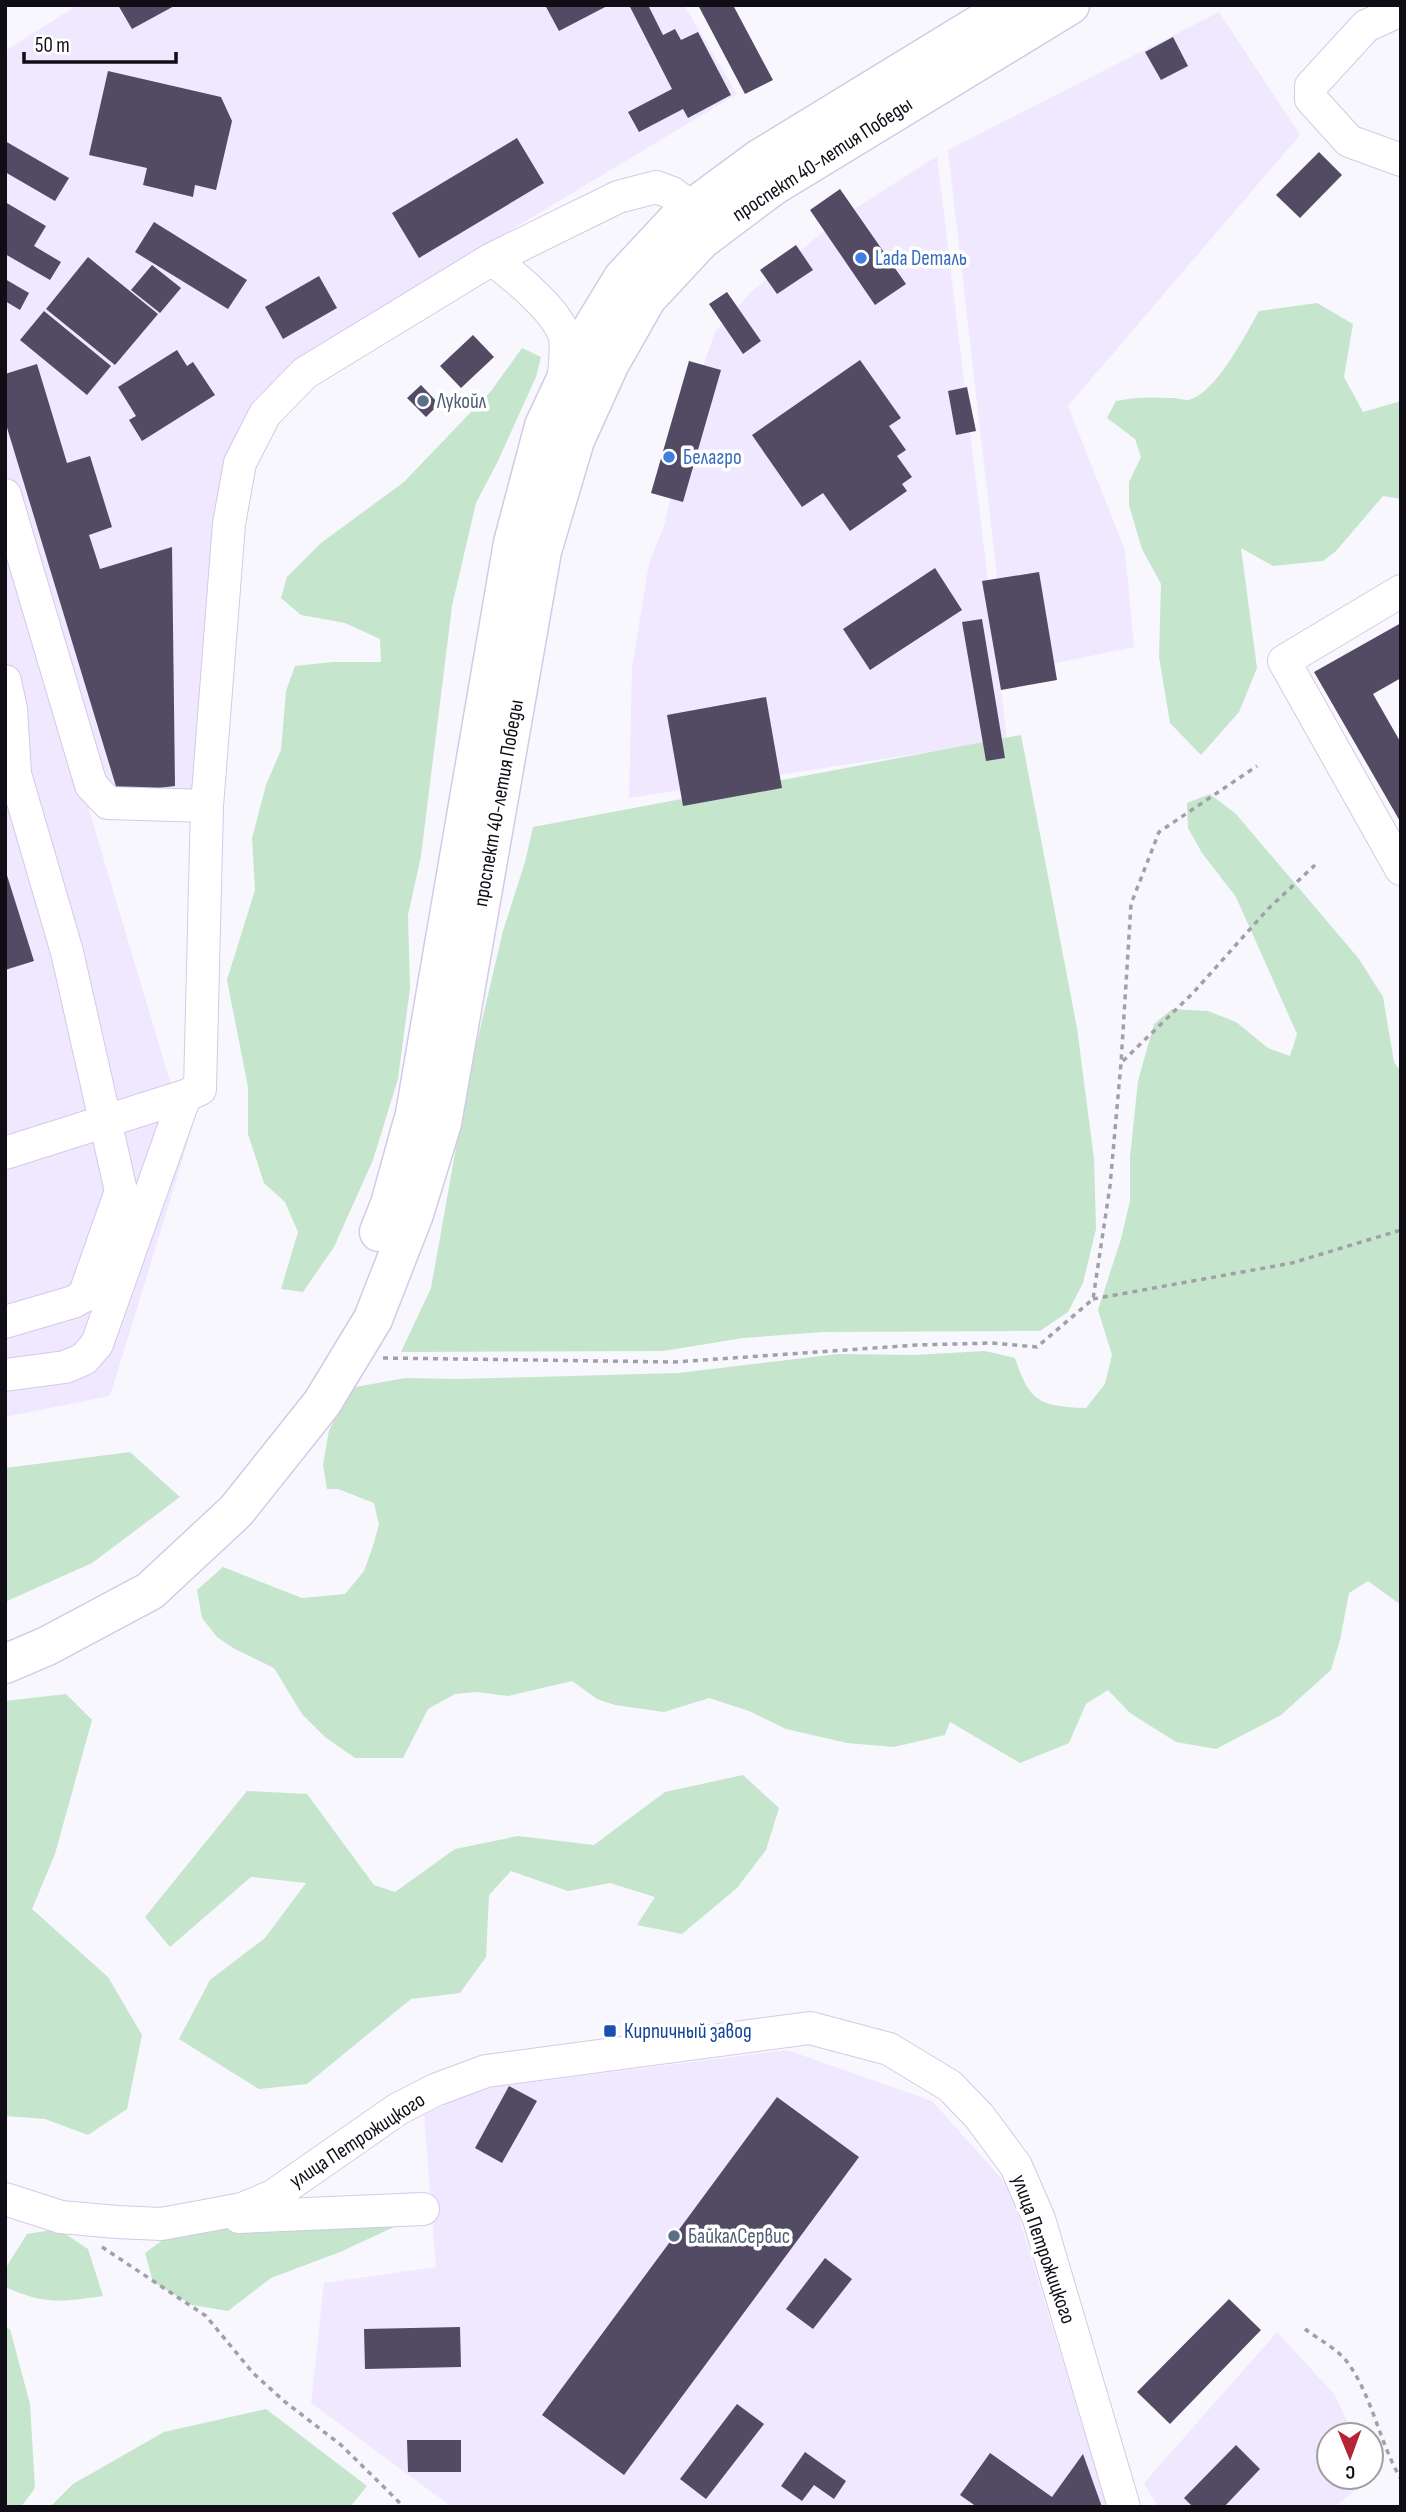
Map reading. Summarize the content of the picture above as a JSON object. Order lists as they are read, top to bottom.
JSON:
{
  "streets": {
    "main road": ["проспект 40-летия Победы"],
    "street": ["улица Петрожицкого"]
  },
  "places": {
    "other": [
      "Lada Dеталь",
      "Лукойл",
      "Белагро",
      "БайкалСервис"
    ],
    "transit": ["Кирпичный завод"]
  },
  "scale_bar": "50 m",
  "north": "bottom"
}
